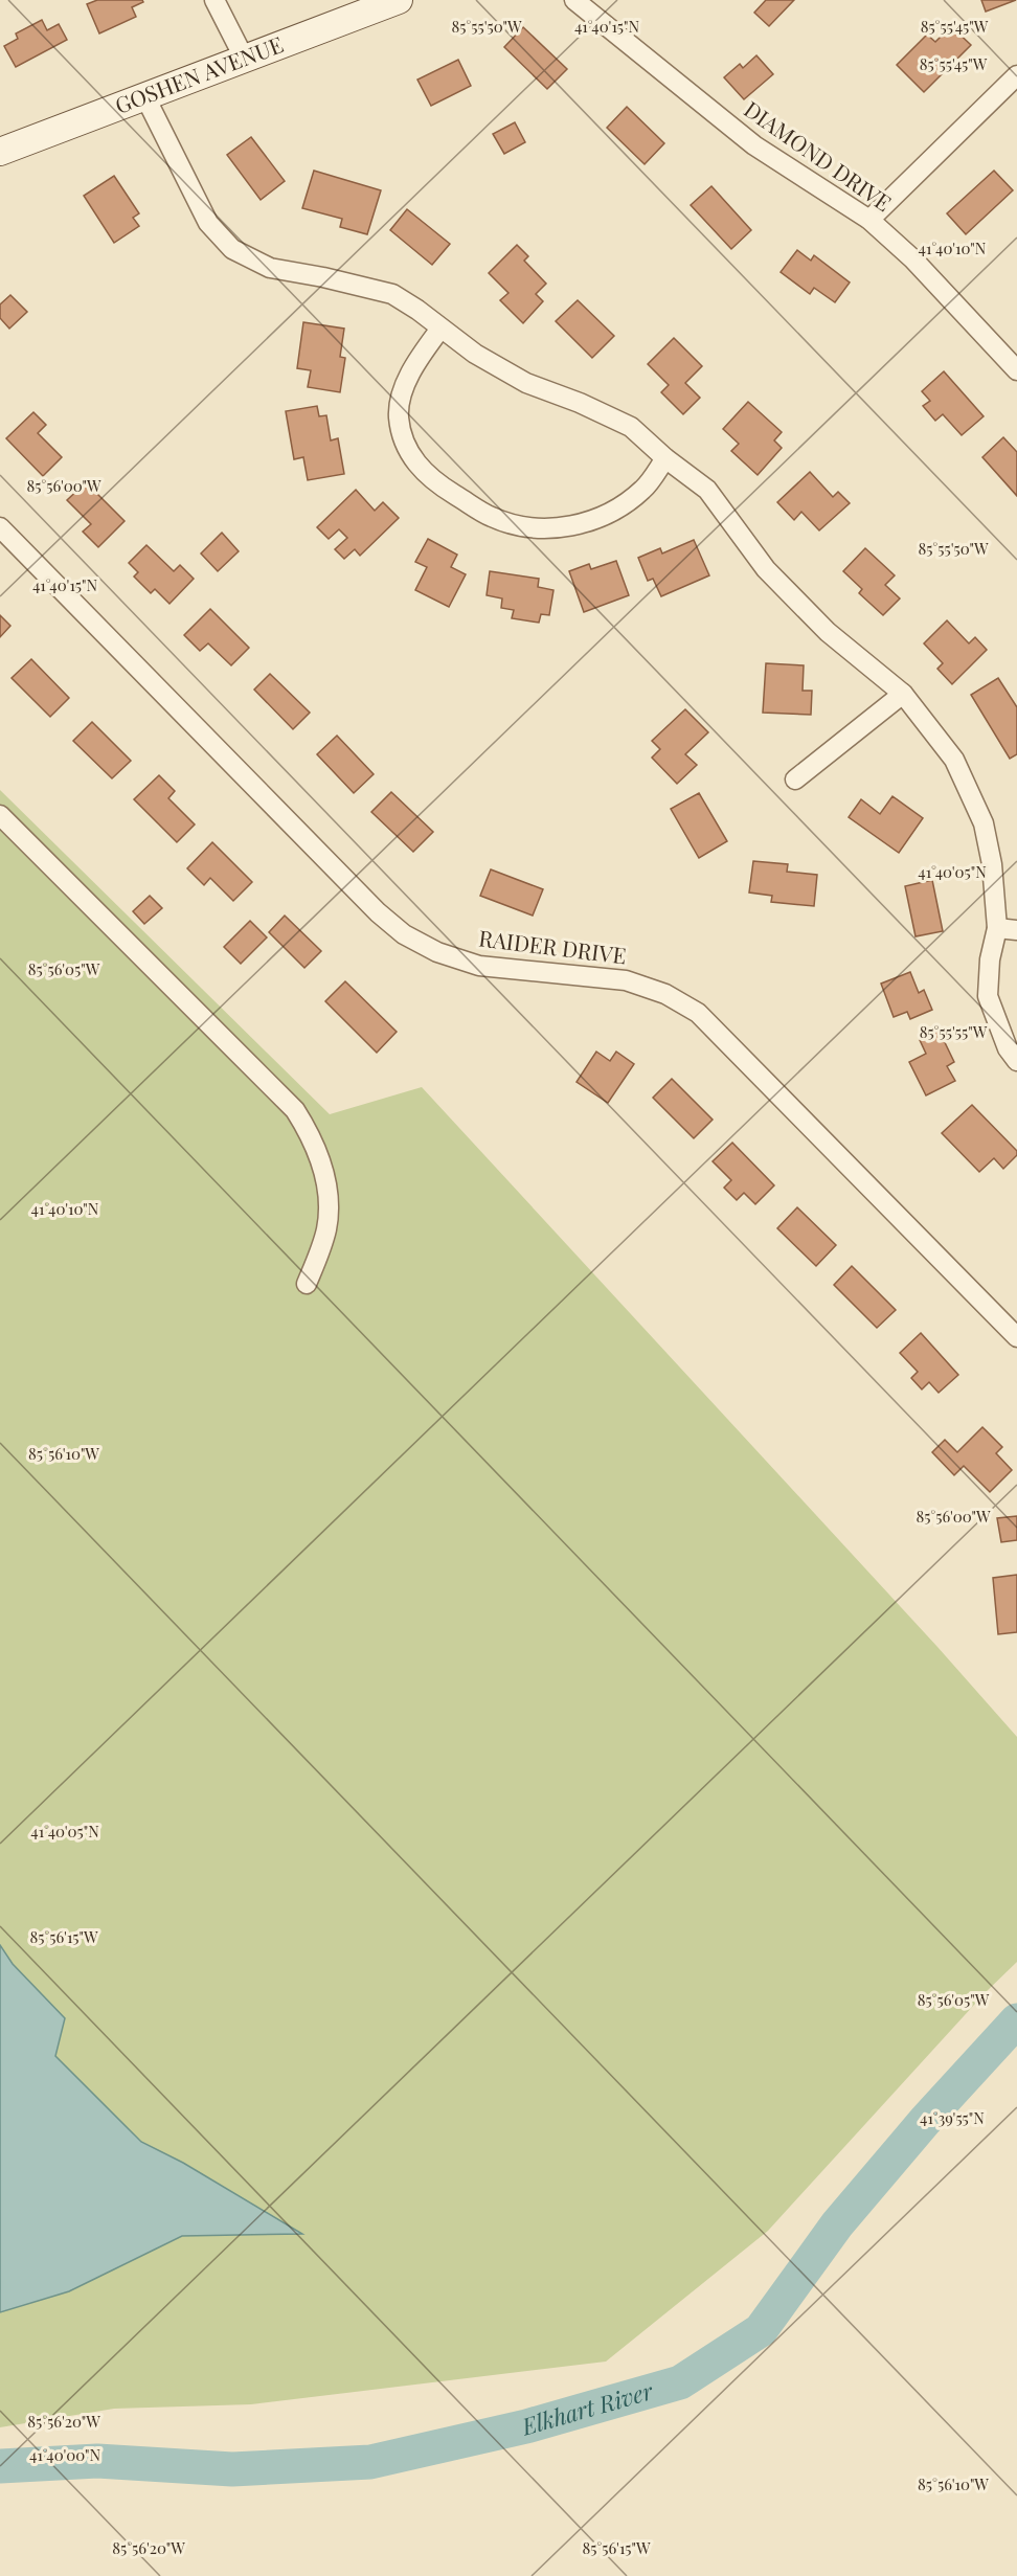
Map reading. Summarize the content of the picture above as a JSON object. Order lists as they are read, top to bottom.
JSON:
{
  "streets": {
    "street": ["GOSHEN AVENUE", "DIAMOND DRIVE", "RAIDER DRIVE"]
  },
  "water": ["Elkhart River"],
  "coordinates": [
    "41°40'15\"N",
    "85°55'45\"W",
    "85°55'50\"W",
    "41°40'10\"N",
    "85°56'00\"W",
    "41°40'05\"N",
    "85°56'05\"W",
    "85°55'55\"W",
    "85°56'10\"W",
    "85°56'15\"W",
    "41°39'55\"N",
    "85°56'20\"W",
    "41°40'00\"N"
  ]
}
